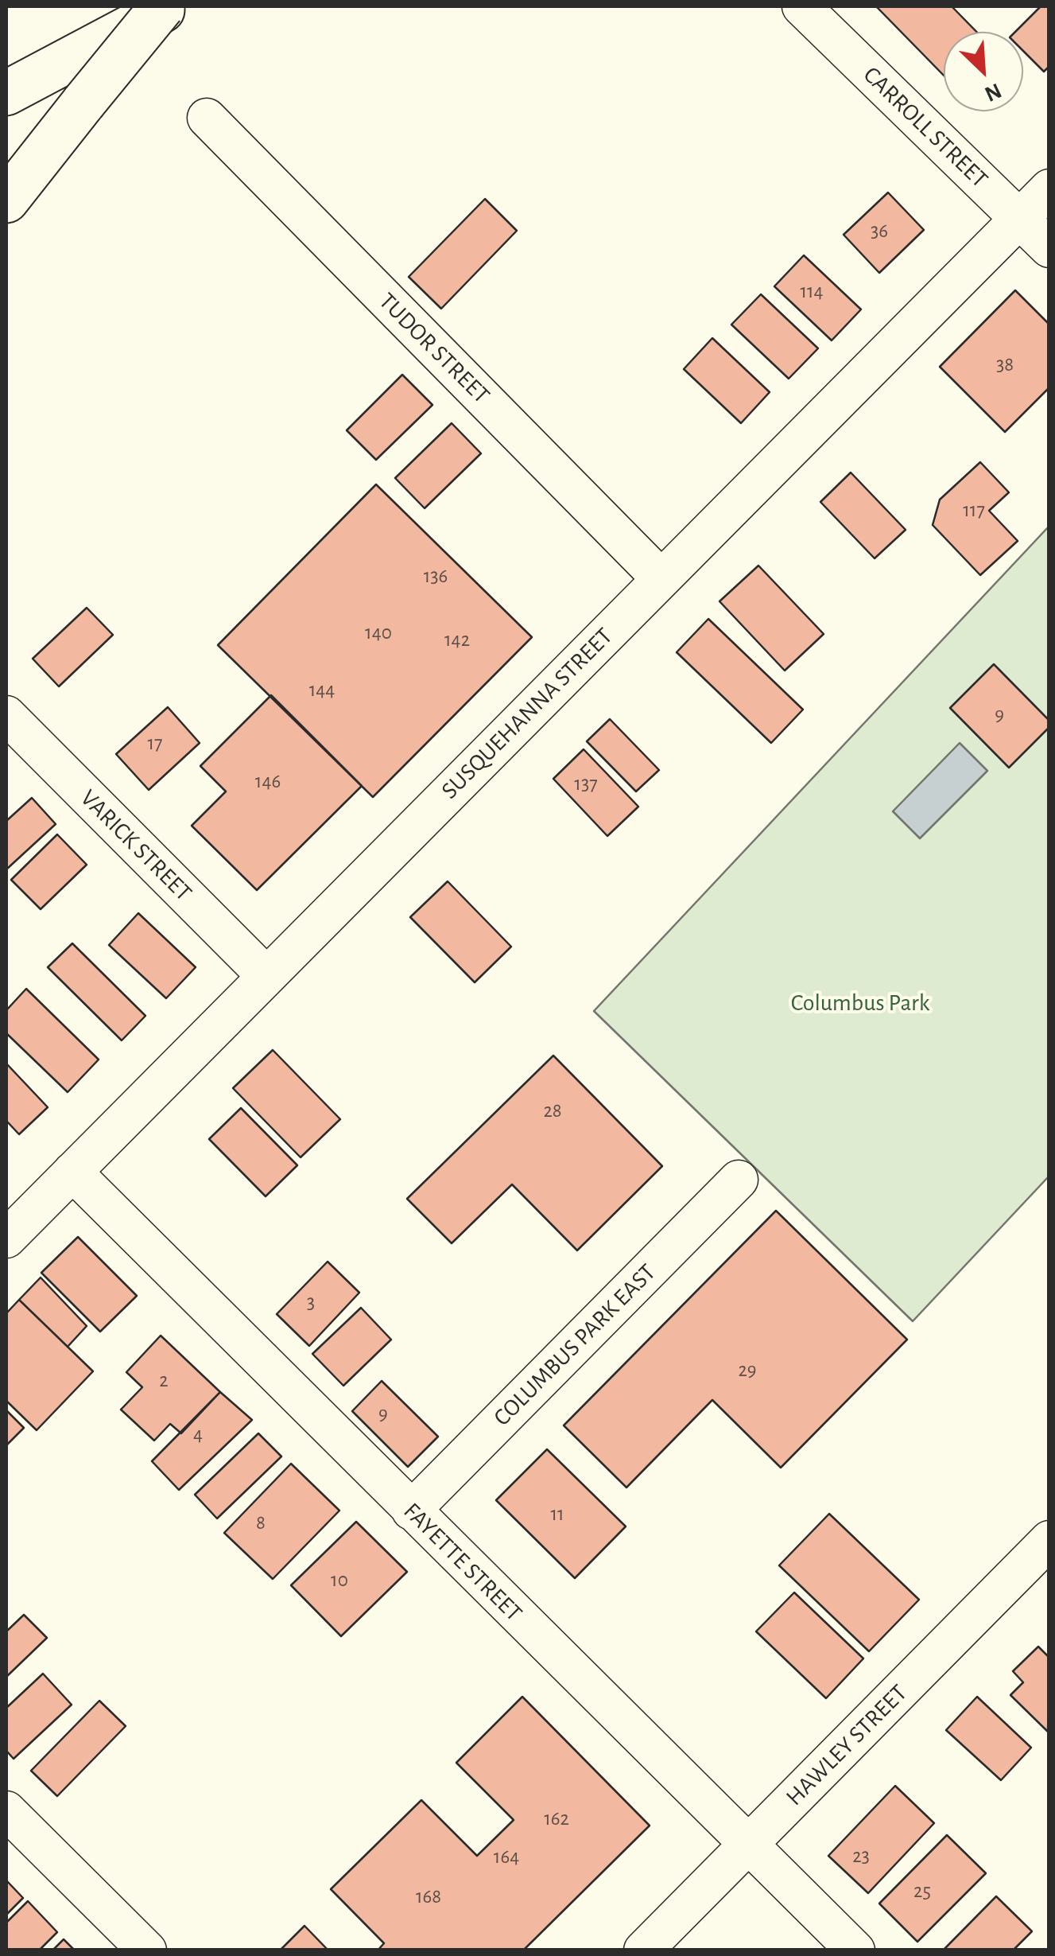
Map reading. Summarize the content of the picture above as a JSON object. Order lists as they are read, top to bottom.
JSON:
{
  "streets": {
    "street": [
      "CARROLL STREET",
      "TUDOR STREET",
      "SUSQUEHANNA STREET",
      "VARICK STREET",
      "COLUMBUS PARK EAST",
      "FAYETTE STREET",
      "HAWLEY STREET"
    ]
  },
  "crossings": [
    ["CARROLL STREET", "SUSQUEHANNA STREET"],
    ["TUDOR STREET", "SUSQUEHANNA STREET"],
    ["SUSQUEHANNA STREET", "VARICK STREET"],
    ["SUSQUEHANNA STREET", "FAYETTE STREET"],
    ["COLUMBUS PARK EAST", "FAYETTE STREET"],
    ["FAYETTE STREET", "HAWLEY STREET"]
  ],
  "parks": ["Columbus Park"],
  "house_numbers": [
    "36",
    "114",
    "38",
    "117",
    "136",
    "140",
    "142",
    "144",
    "9",
    "17",
    "146",
    "137",
    "28",
    "3",
    "29",
    "2",
    "9",
    "4",
    "11",
    "8",
    "10",
    "162",
    "23",
    "164",
    "25",
    "168"
  ],
  "north": "bottom right"
}
